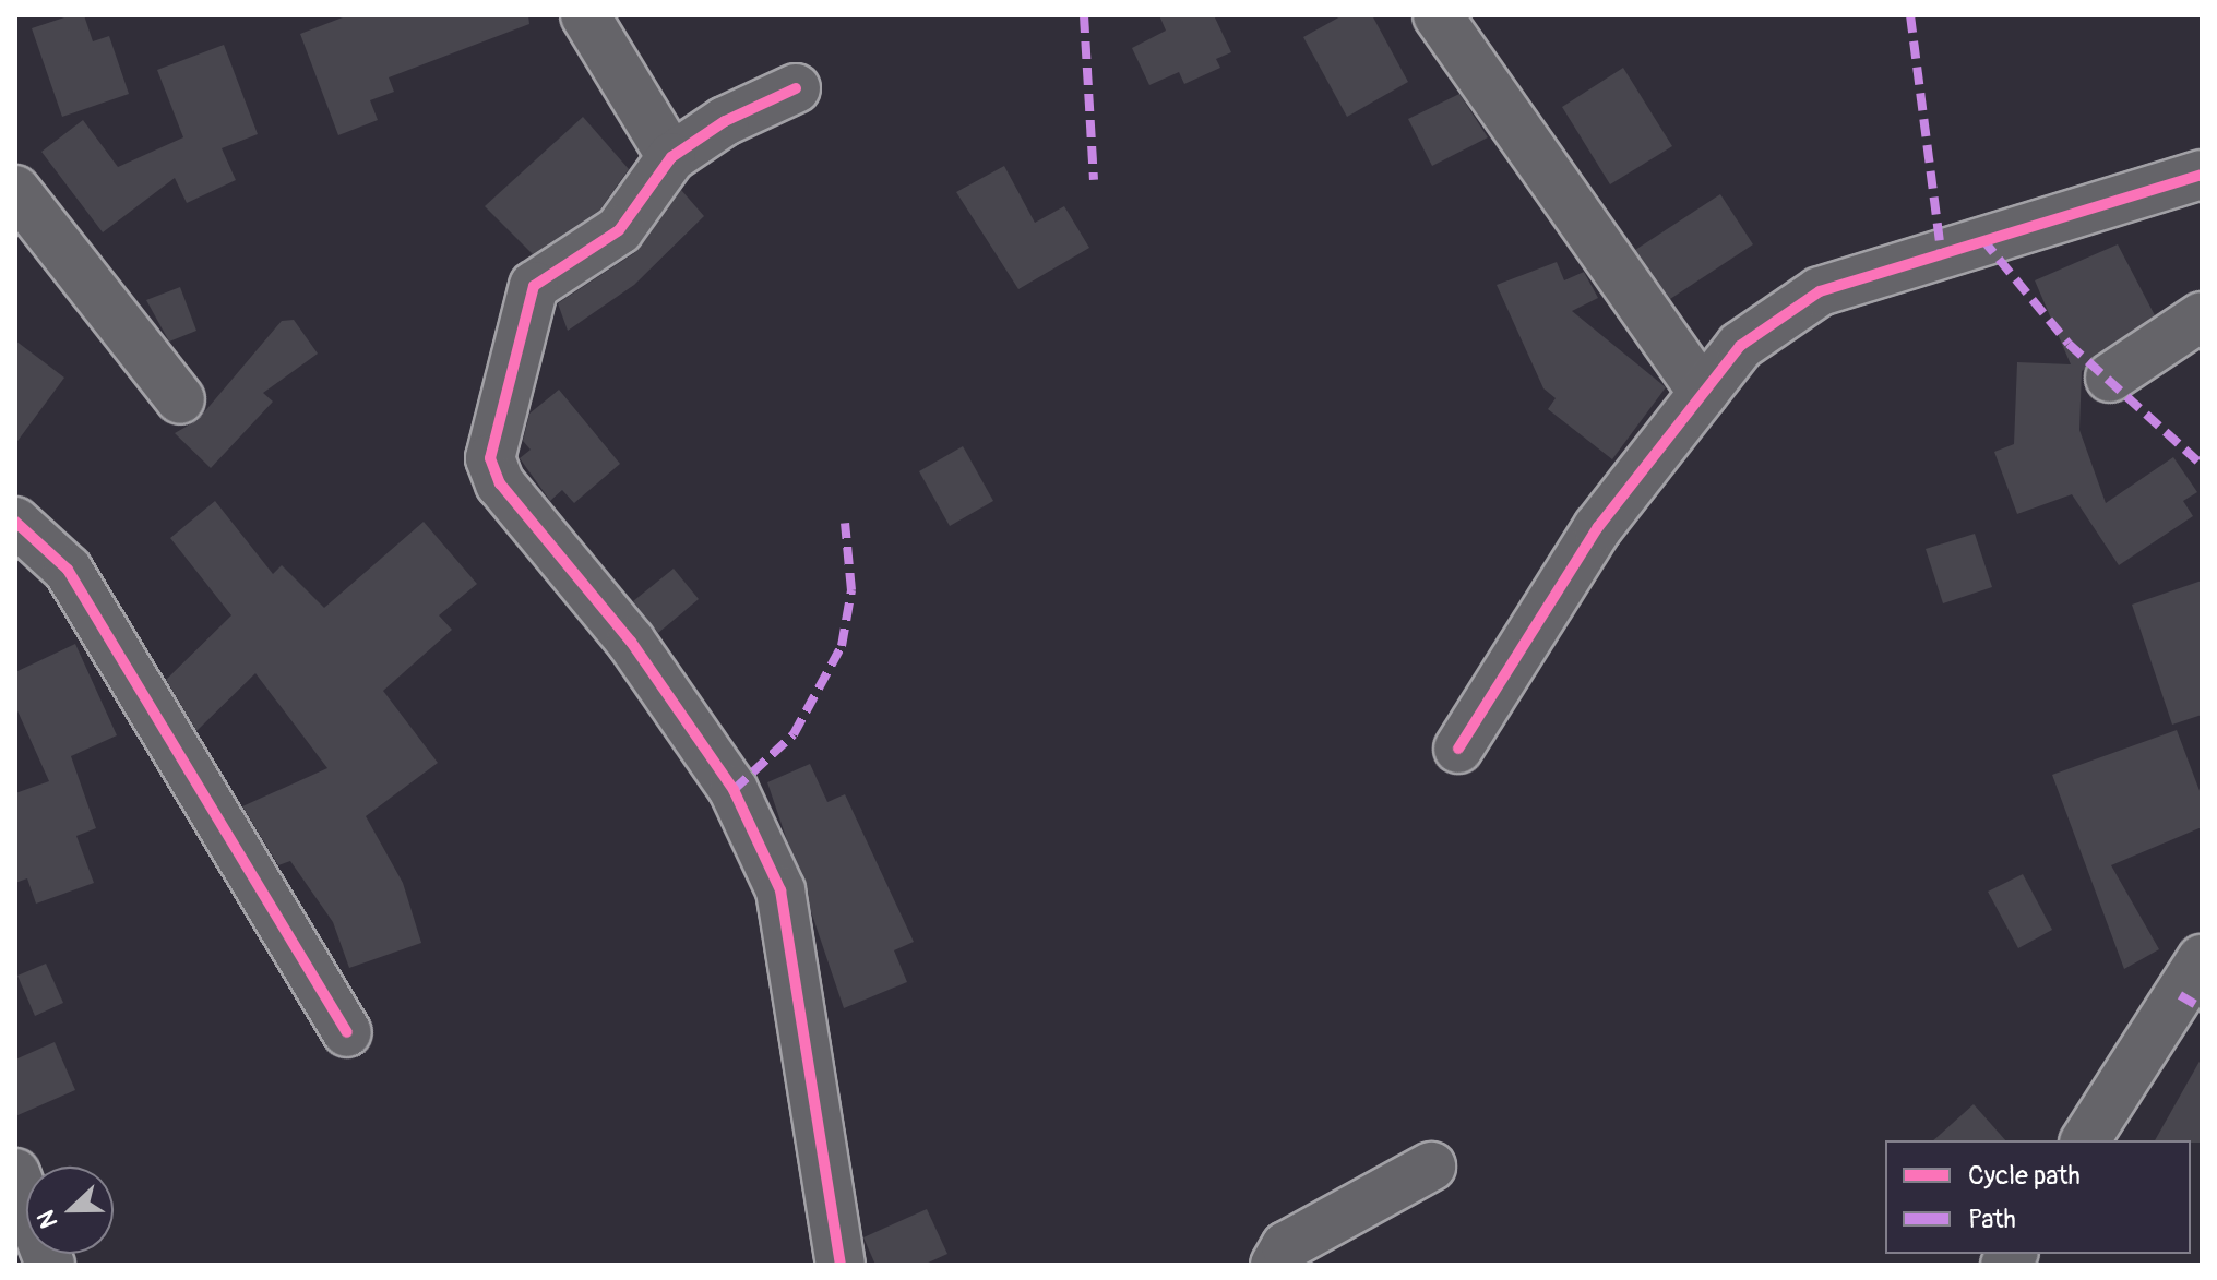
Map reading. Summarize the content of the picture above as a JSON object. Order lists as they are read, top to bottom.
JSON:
{
  "legend": ["Cycle path", "Path"],
  "north": "left"
}
